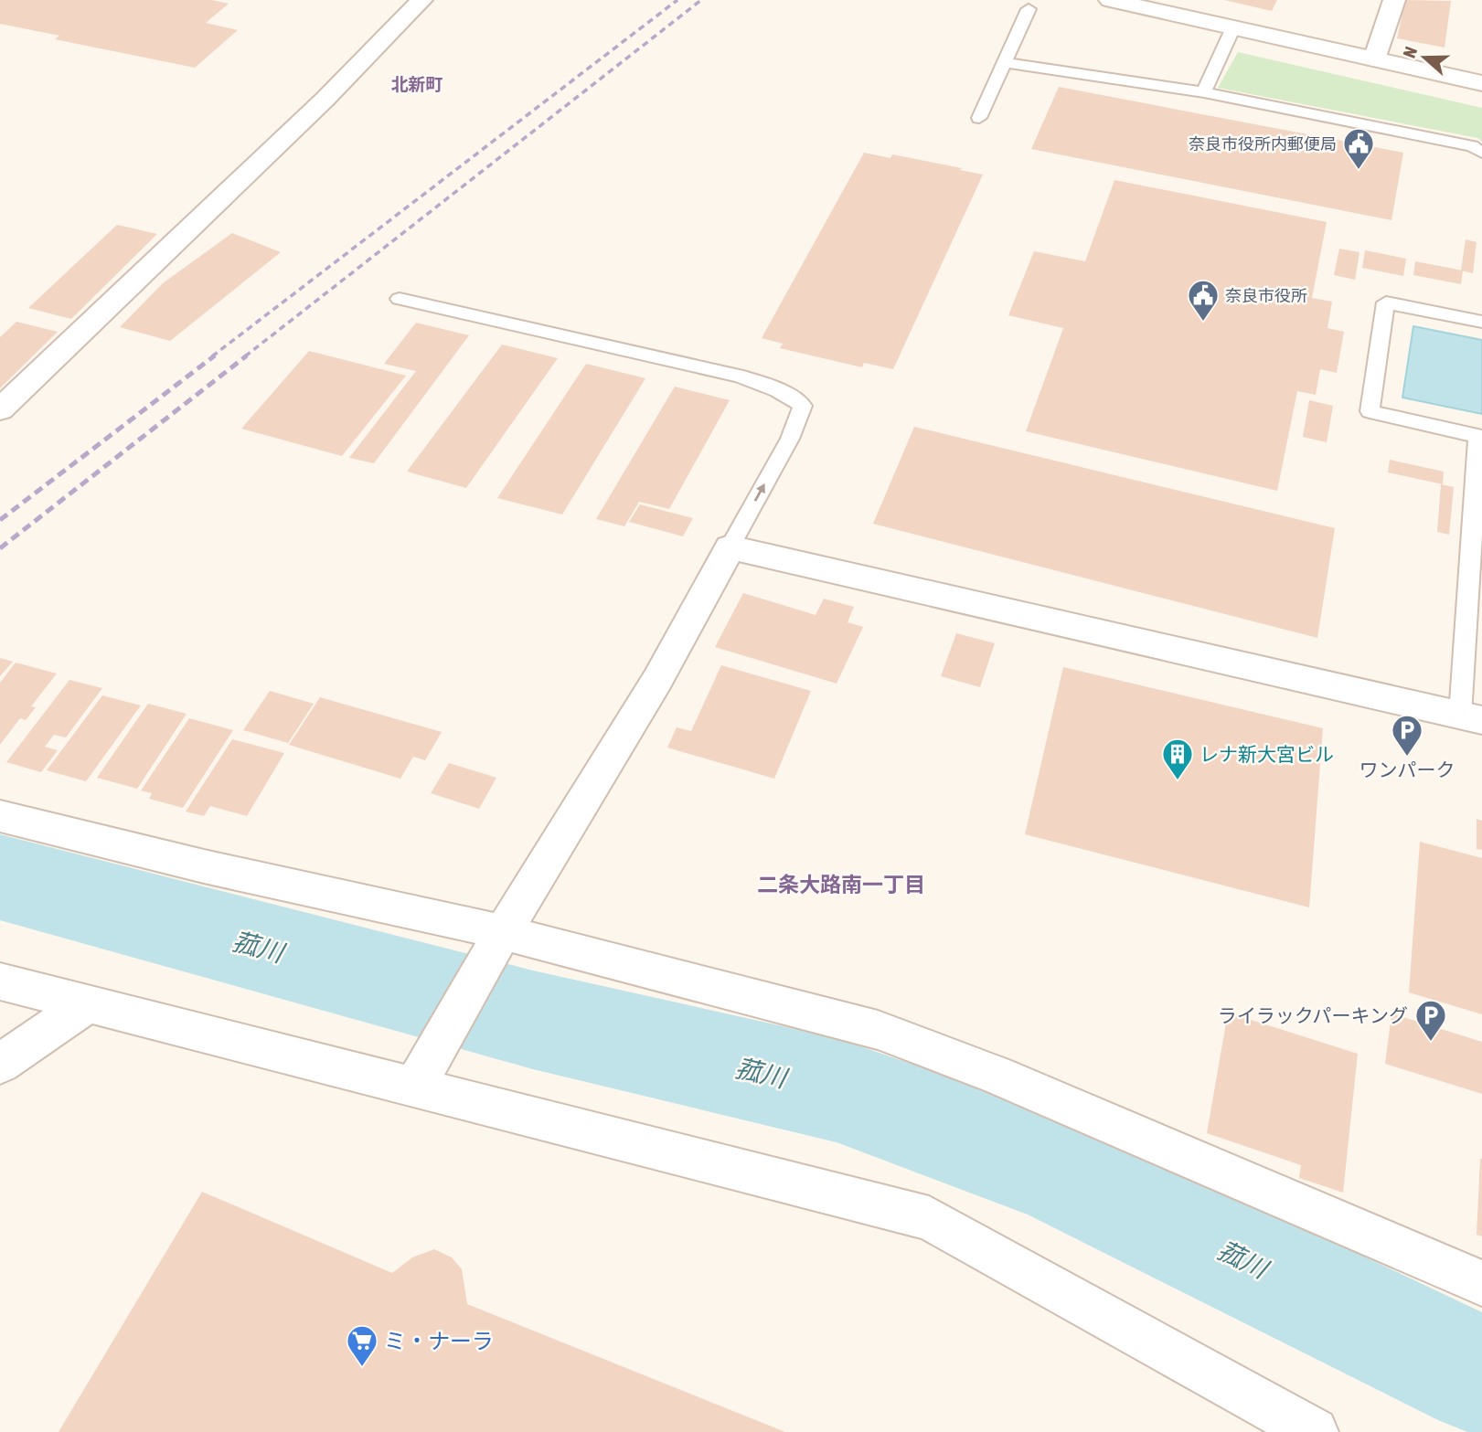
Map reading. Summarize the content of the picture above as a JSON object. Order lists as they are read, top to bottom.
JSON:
{
  "districts": ["北新町", "二条大路南一丁目"],
  "water": ["菰川"],
  "places": {
    "public building": ["奈良市役所内郵便局", "奈良市役所"],
    "parking": ["ワンパーク", "ライラックパーキング"],
    "building": ["レナ新大宮ビル"],
    "supermarket": ["ミ・ナーラ"]
  },
  "north": "left"
}
